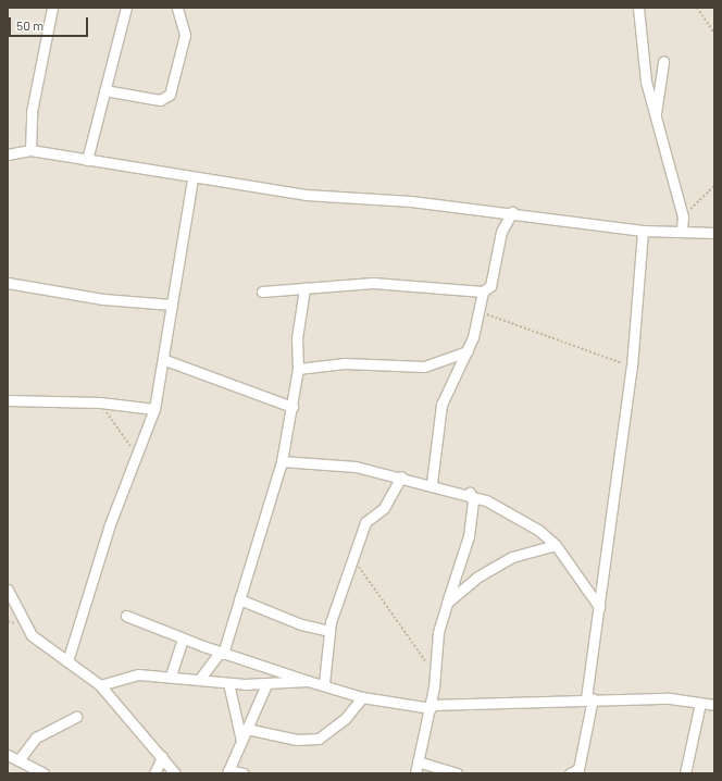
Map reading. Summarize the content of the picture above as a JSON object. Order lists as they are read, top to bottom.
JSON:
{
  "scale_bar": "50 m"
}
